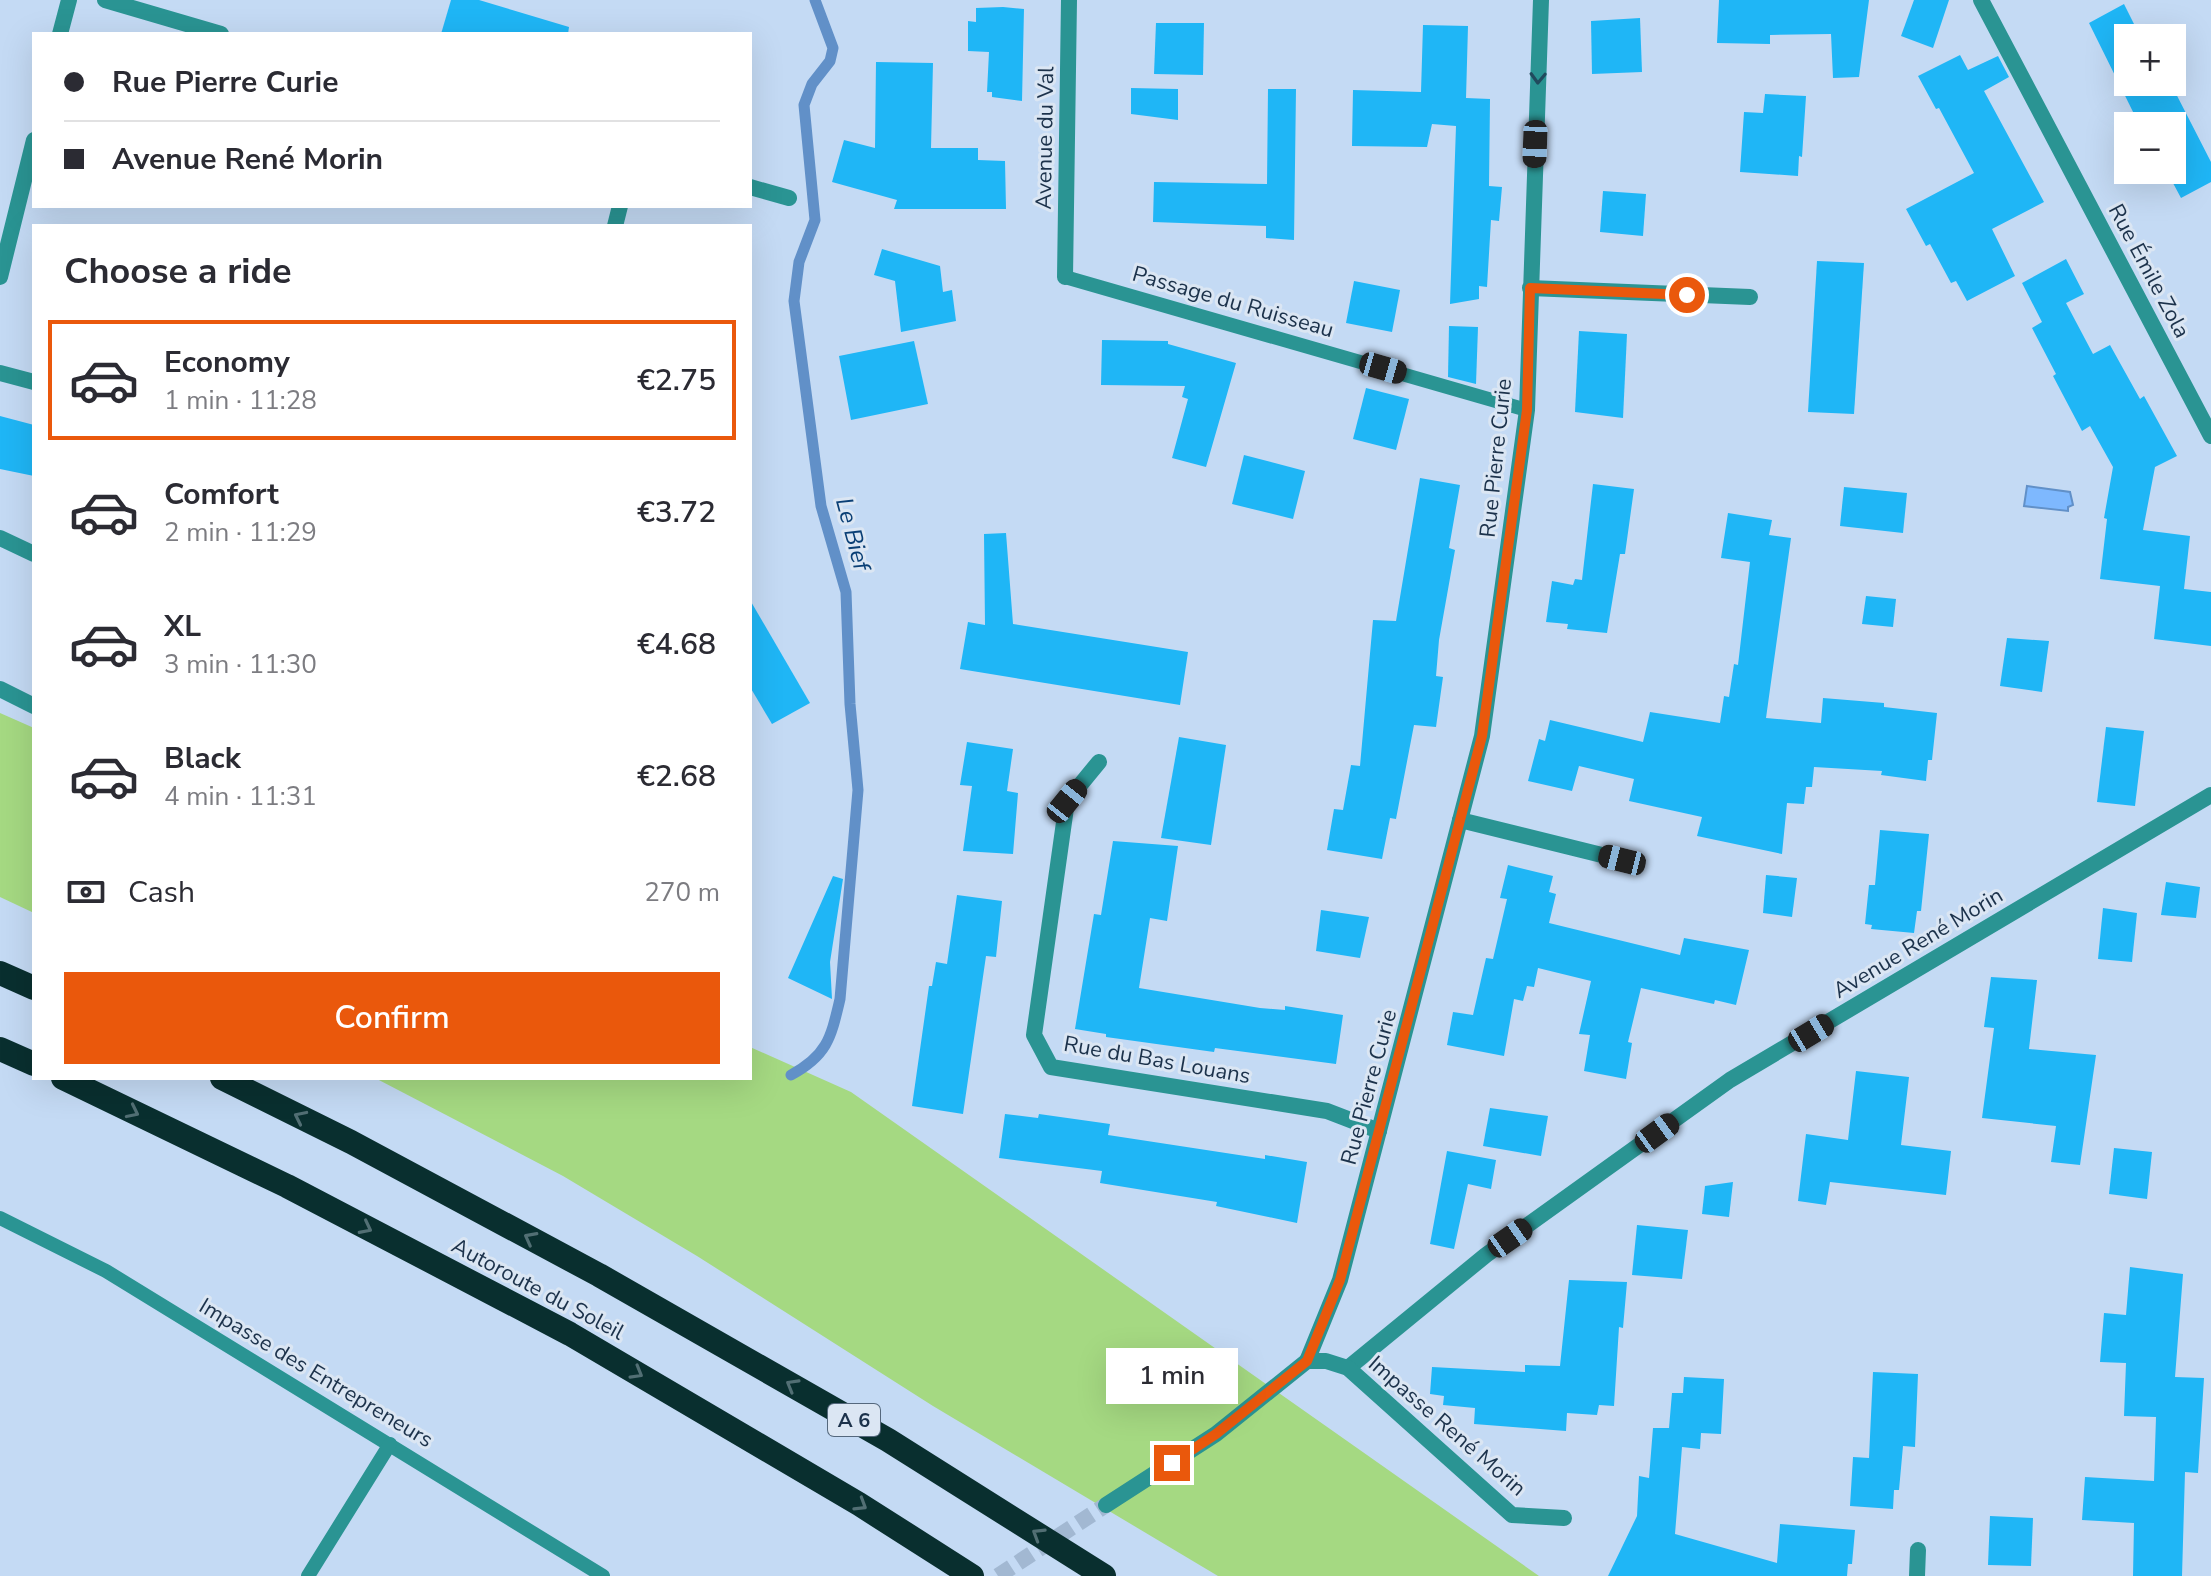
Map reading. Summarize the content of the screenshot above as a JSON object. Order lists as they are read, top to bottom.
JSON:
{
  "streets": {
    "highway": ["Autoroute du Soleil", "A 6"],
    "street": [
      "Avenue du Val",
      "Rue Émile Zola",
      "Rue Pierre Curie",
      "Avenue René Morin",
      "Rue du Bas Louans",
      "Impasse René Morin"
    ],
    "lane": ["Passage du Ruisseau", "Impasse des Entrepreneurs"]
  },
  "crossings": [
    ["Avenue du Val", "Passage du Ruisseau"],
    ["Passage du Ruisseau", "Rue Pierre Curie"],
    ["Rue Pierre Curie", "Rue du Bas Louans"],
    ["Avenue René Morin", "Impasse René Morin"]
  ],
  "water": ["Le Bief"],
  "page": {
    "map_buttons": ["+", "−"],
    "banner": ["Rue Pierre Curie", "Avenue René Morin"],
    "heading": "Choose a ride",
    "list": [
      {
        "name": "Economy",
        "note": "1 min · 11:28",
        "value": "€2.75"
      },
      {
        "name": "Comfort",
        "note": "2 min · 11:29",
        "value": "€3.72"
      },
      {
        "name": "XL",
        "note": "3 min · 11:30",
        "value": "€4.68"
      },
      {
        "name": "Black",
        "note": "4 min · 11:31",
        "value": "€2.68"
      }
    ],
    "pay": ["Cash", "270 m"],
    "buttons": "Confirm",
    "bubble": "1 min"
  }
}
